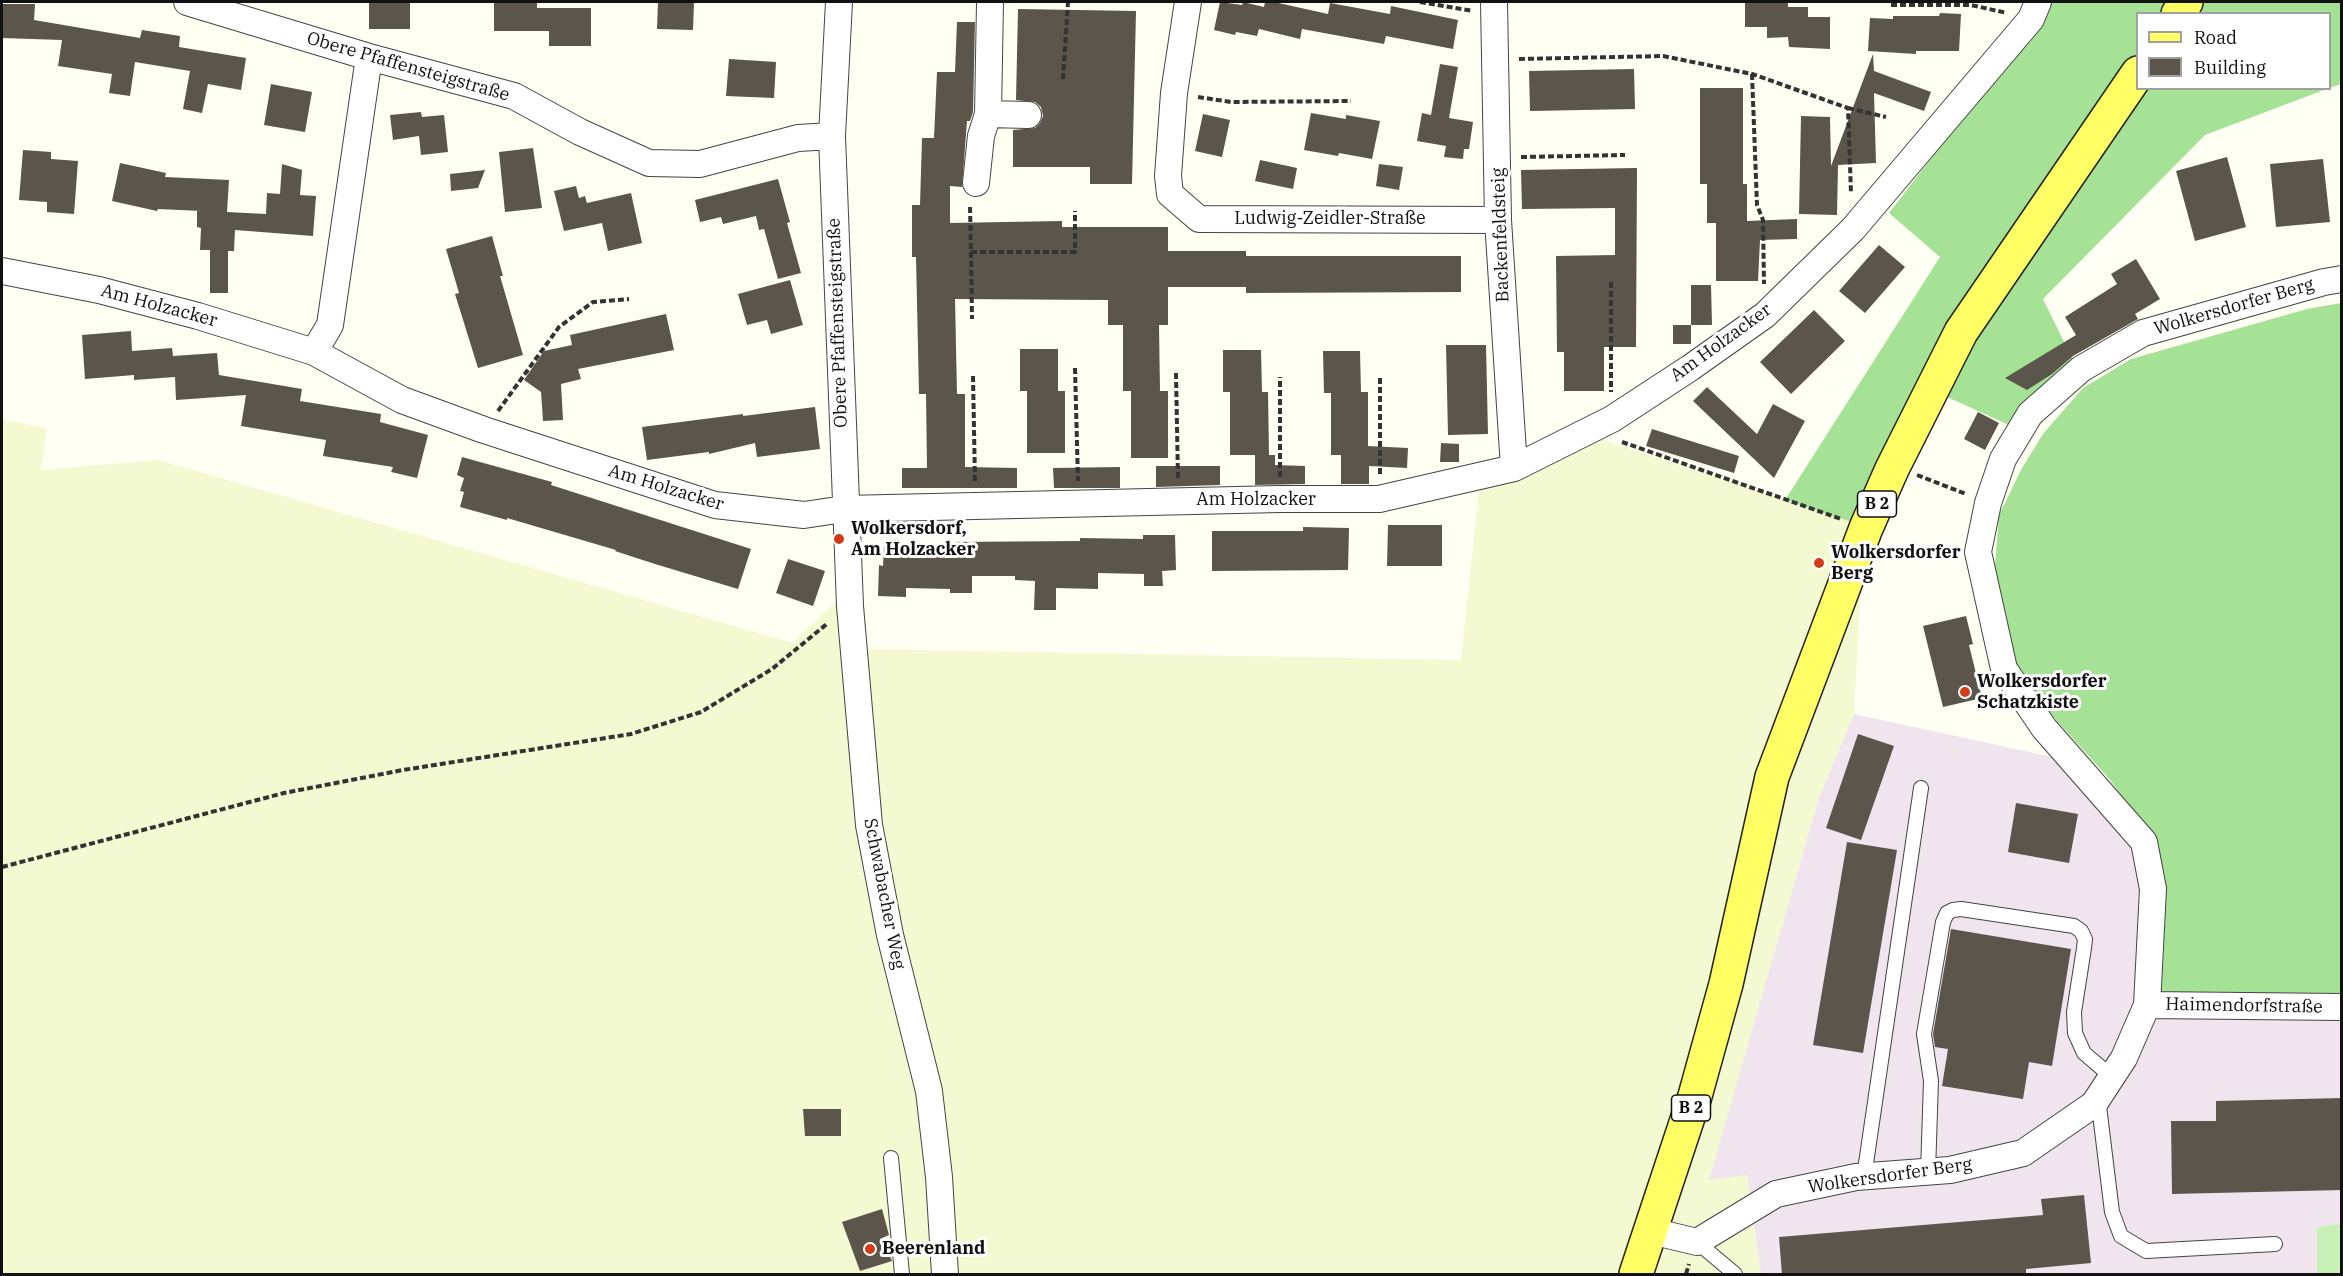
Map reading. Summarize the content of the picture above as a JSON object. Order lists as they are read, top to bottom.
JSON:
{
  "streets": {
    "main road": ["B 2"],
    "street": [
      "Obere Pfaffensteigstraße",
      "Ludwig-Zeidler-Straße",
      "Backenfeldsteig",
      "Am Holzacker",
      "Wolkersdorfer Berg",
      "Schwabacher Weg",
      "Haimendorfstraße"
    ]
  },
  "crossings": [
    ["Obere Pfaffensteigstraße", "Am Holzacker"],
    ["Obere Pfaffensteigstraße", "Schwabacher Weg"],
    ["Ludwig-Zeidler-Straße", "Backenfeldsteig"],
    ["Backenfeldsteig", "Am Holzacker"],
    ["Am Holzacker", "Schwabacher Weg"],
    ["Wolkersdorfer Berg", "Haimendorfstraße"]
  ],
  "places": [
    "Wolkersdorf, Am Holzacker",
    "Wolkersdorfer Berg",
    "Wolkersdorfer Schatzkiste",
    "Beerenland"
  ],
  "legend": ["Road", "Building"]
}
